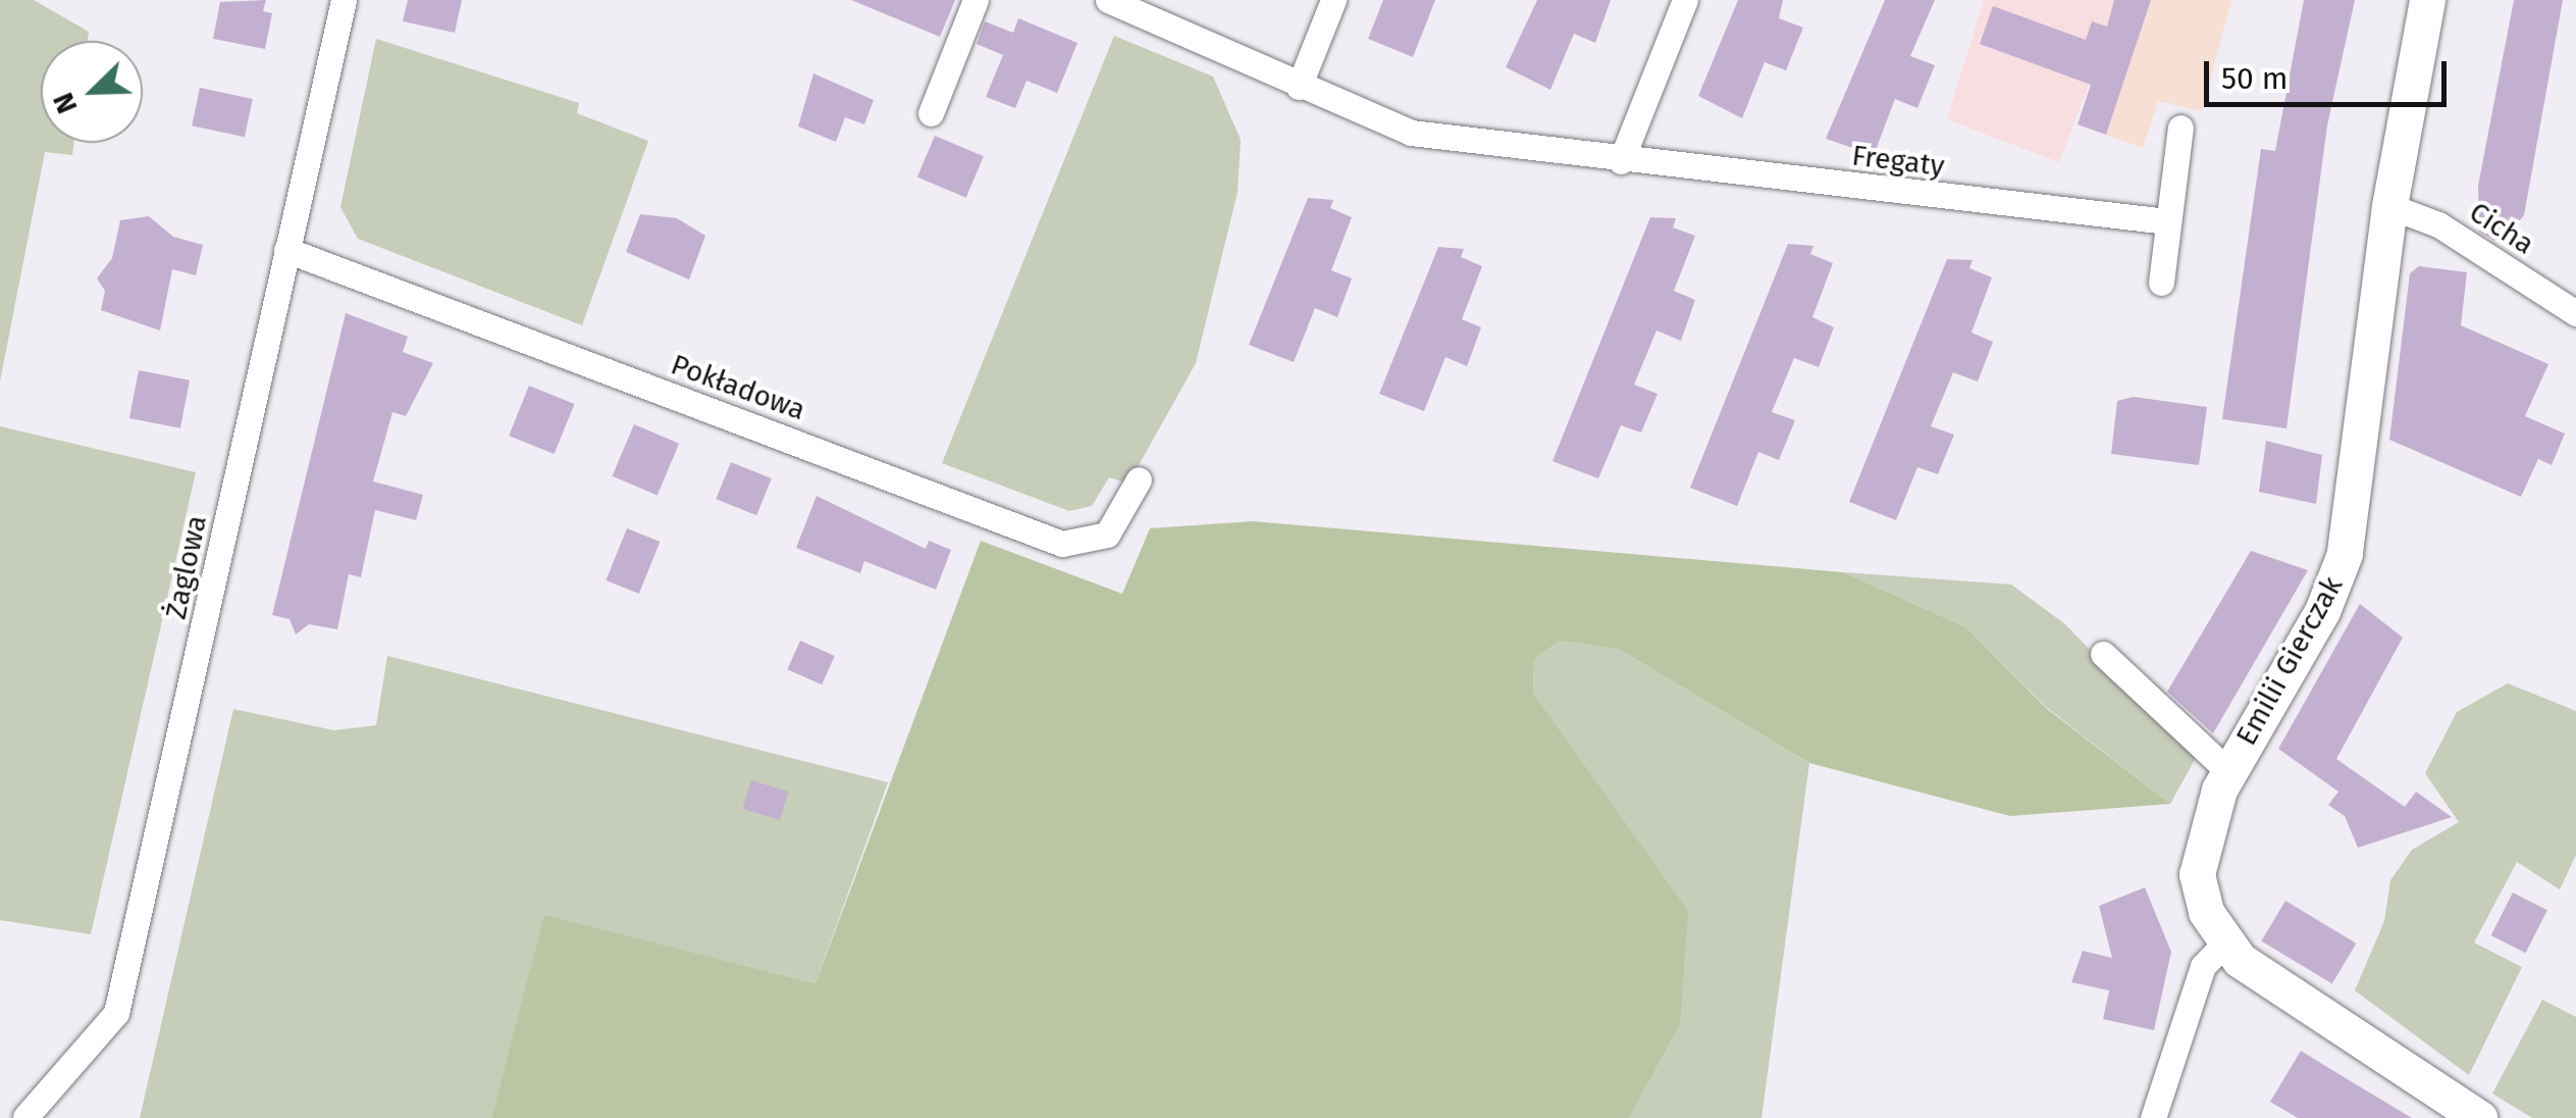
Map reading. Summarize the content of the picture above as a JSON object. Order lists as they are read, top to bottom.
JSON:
{
  "streets": {
    "street": [
      "Fregaty",
      "Cicha",
      "Pokładowa",
      "Żaglowa",
      "Emilii Gierczak"
    ]
  },
  "crossings": [
    ["Cicha", "Emilii Gierczak"],
    ["Pokładowa", "Żaglowa"]
  ],
  "scale_bar": "50 m",
  "north": "bottom left"
}
